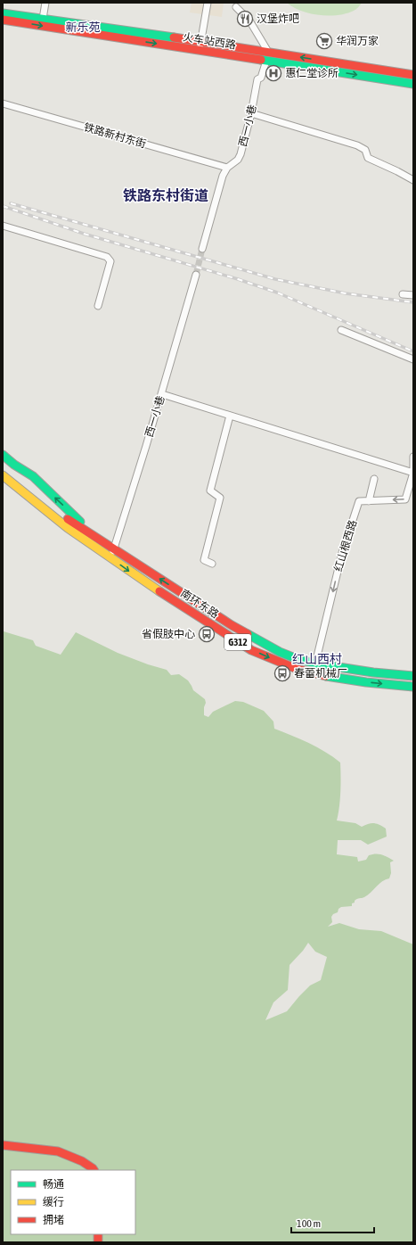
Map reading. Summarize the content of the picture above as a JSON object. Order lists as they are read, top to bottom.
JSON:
{
  "streets": {
    "main road": ["火车站西路", "南环东路", "G312"],
    "street": ["西一小巷", "铁路新村东街", "红山根西路"]
  },
  "crossings": [
    ["火车站西路", "西一小巷"],
    ["西一小巷", "铁路新村东街"],
    ["西一小巷", "南环东路"],
    ["红山根西路", "南环东路"]
  ],
  "one_way": ["红山根西路"],
  "districts": ["新乐苑", "铁路东村街道", "红山西村"],
  "places": {
    "restaurant": ["汉堡炸吧"],
    "supermarket": ["华润万家"],
    "hospital": ["惠仁堂诊所"],
    "bus stop": ["省假肢中心", "春蕾机械厂"]
  },
  "legend": ["畅通", "缓行", "拥堵"],
  "scale_bar": "100 m"
}
